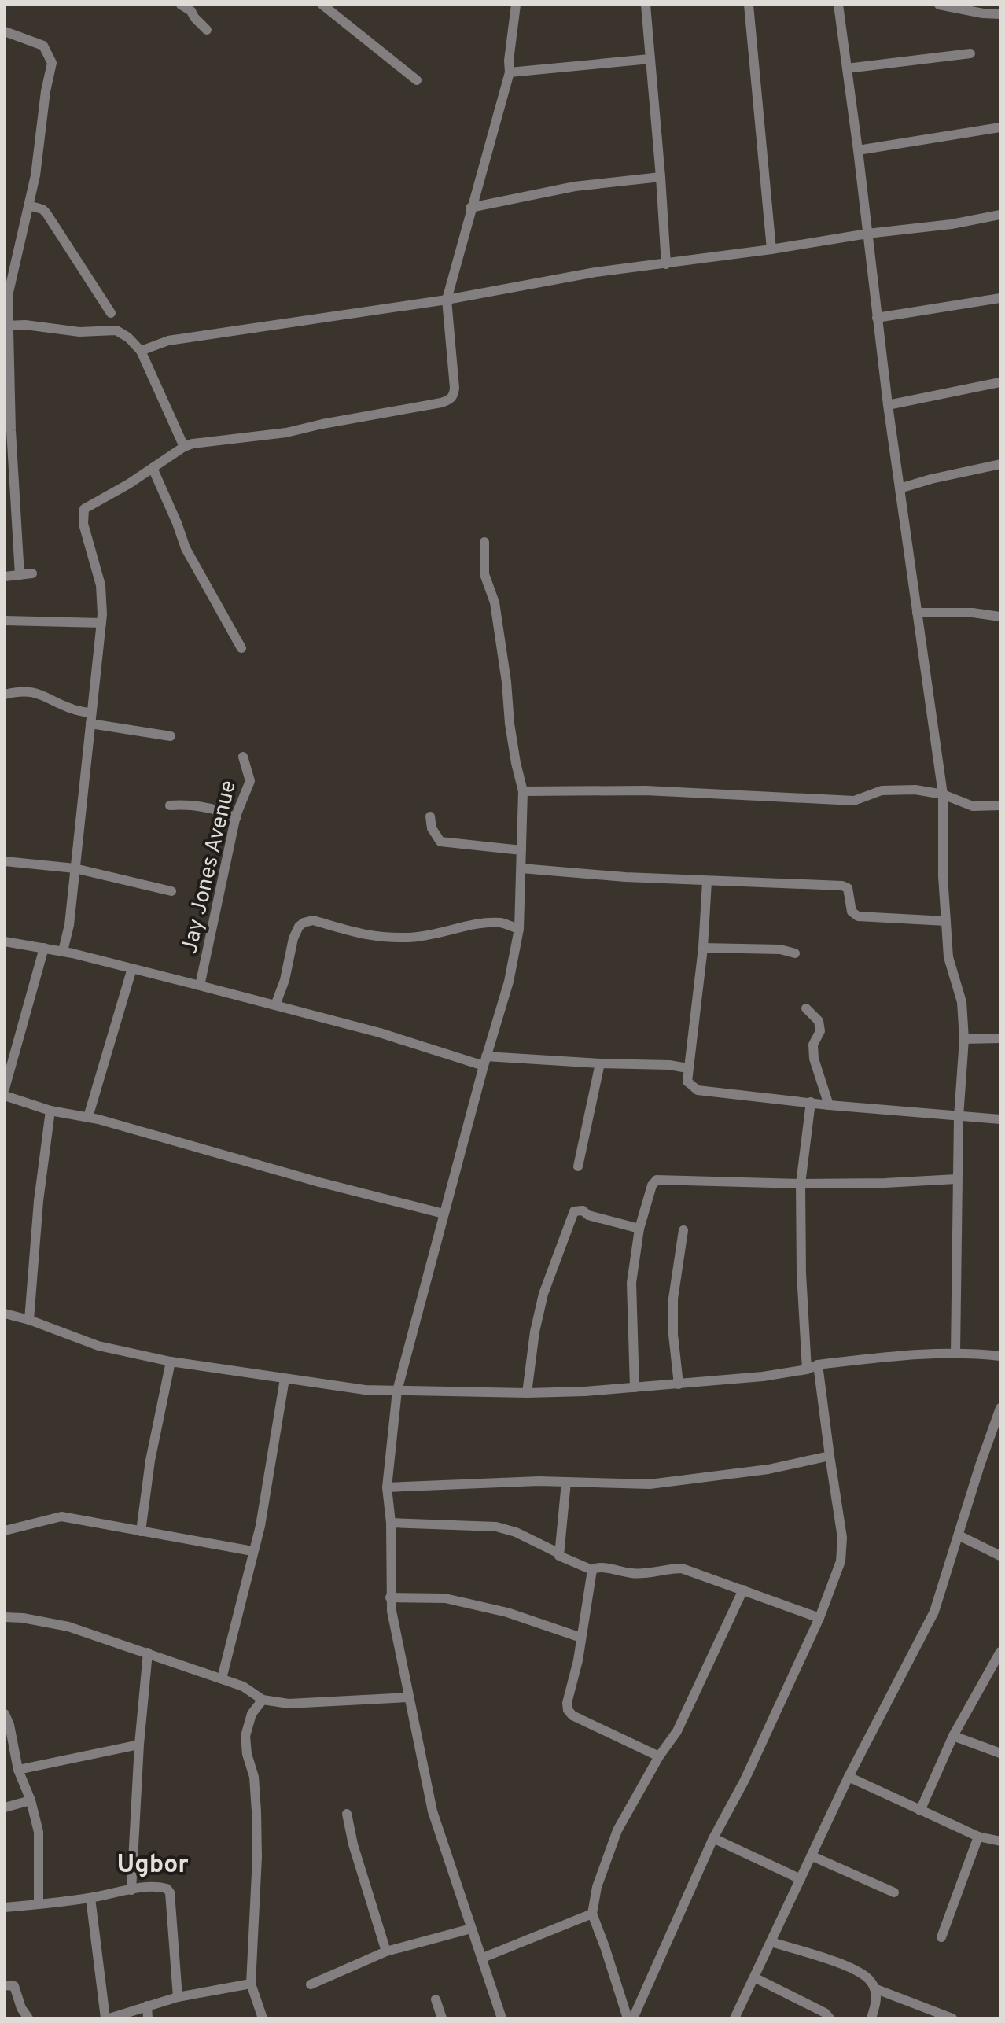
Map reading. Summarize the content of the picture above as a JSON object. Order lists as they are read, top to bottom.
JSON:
{
  "streets": {
    "street": ["Jay Jones Avenue"]
  },
  "districts": ["Ugbor"]
}
